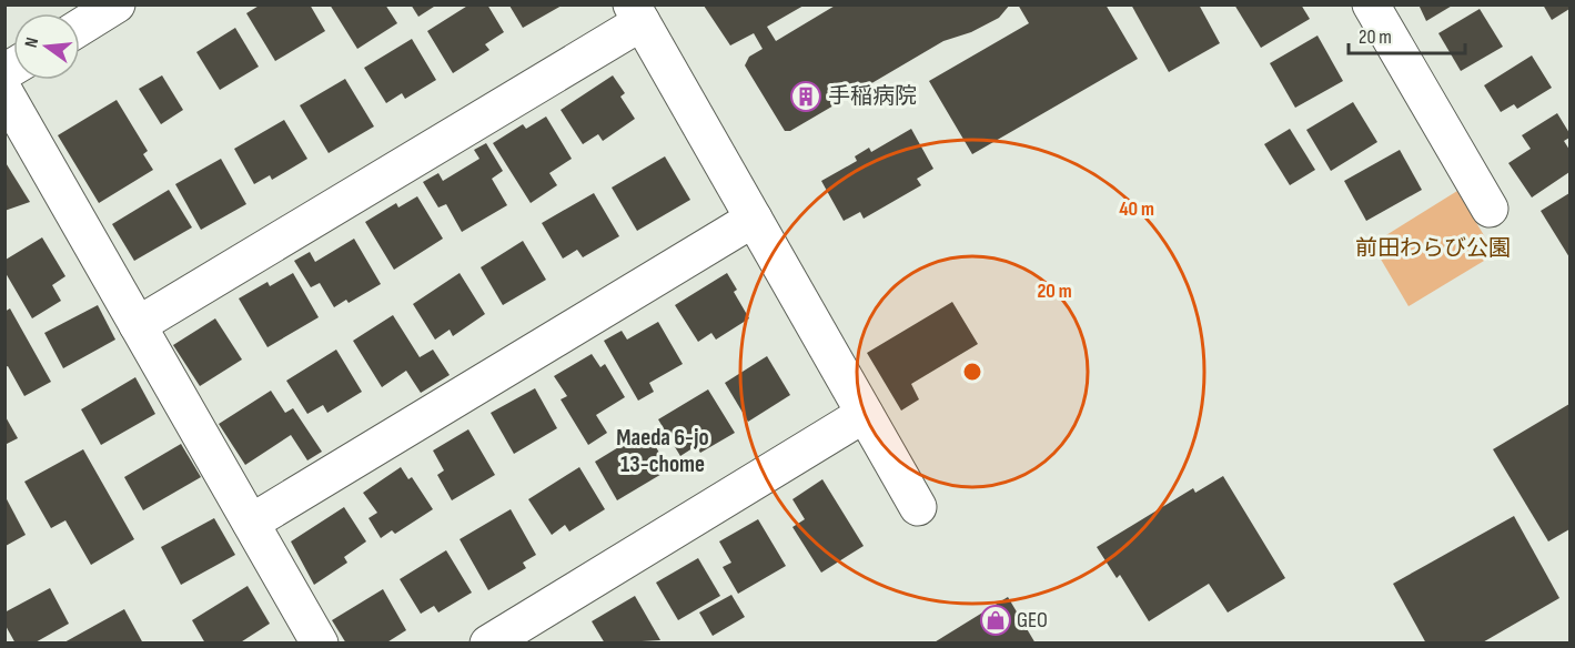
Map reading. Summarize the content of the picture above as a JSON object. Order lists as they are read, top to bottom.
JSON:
{
  "districts": ["Maeda 6-jo 13-chome"],
  "parks": ["前田わらび公園"],
  "places": {
    "building": ["手稲病院"],
    "shop": ["GEO"]
  },
  "scale_bar": "20 m",
  "north": "left",
  "rings": ["40 m", "20 m"]
}
